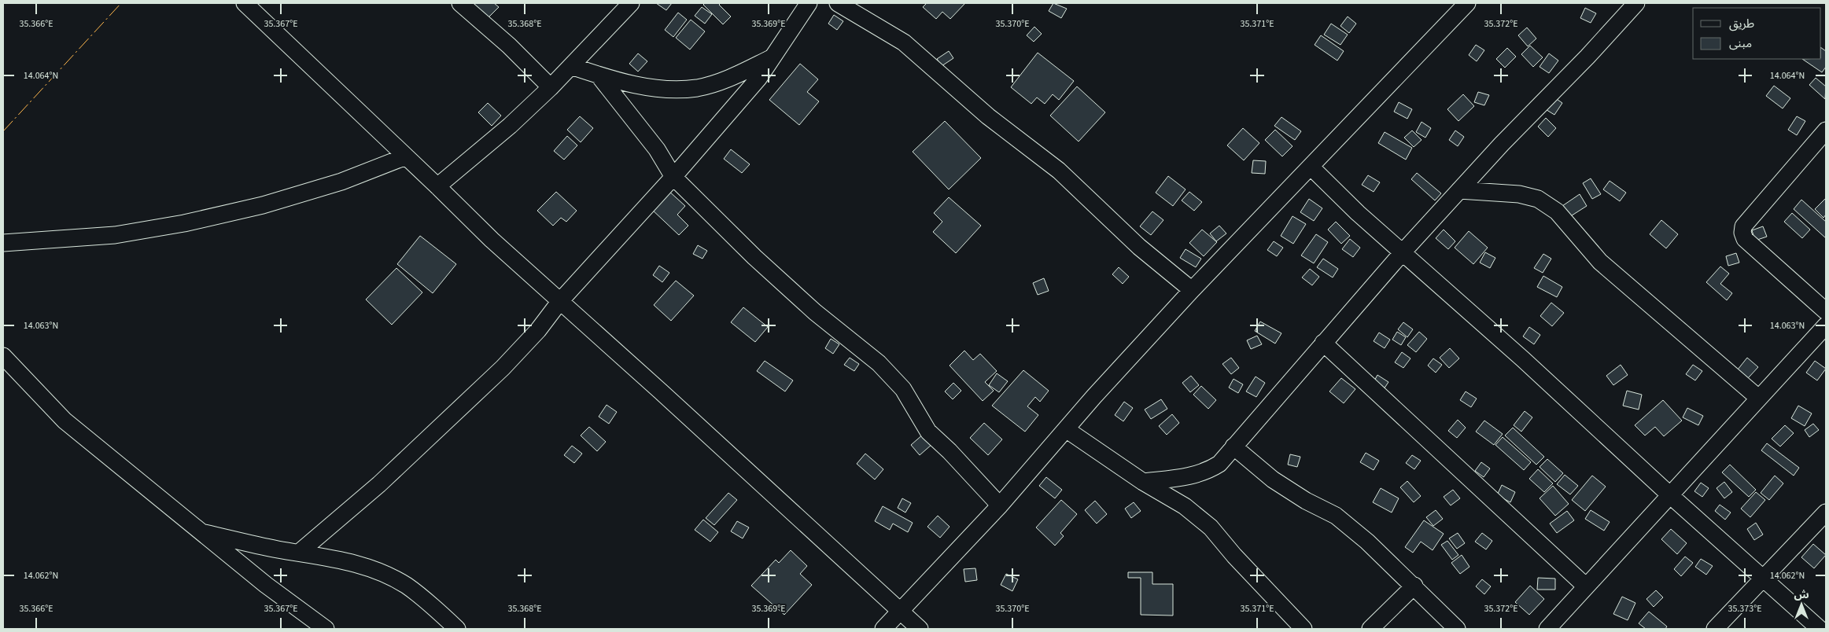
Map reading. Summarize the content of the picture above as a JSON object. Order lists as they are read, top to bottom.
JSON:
{
  "legend": ["طريق", "مبنى"],
  "north": "top",
  "coordinates": [
    "35.366°E",
    "35.367°E",
    "35.368°E",
    "35.369°E",
    "35.370°E",
    "35.371°E",
    "35.372°E",
    "14.064°N",
    "14.063°N",
    "14.062°N",
    "35.373°E"
  ]
}
